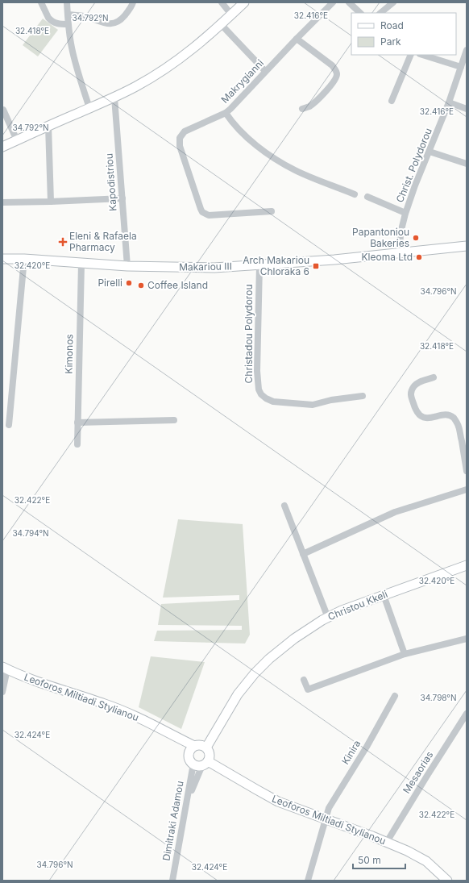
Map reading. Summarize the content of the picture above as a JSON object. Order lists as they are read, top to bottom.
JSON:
{
  "streets": {
    "main road": ["Makariou III", "Christou Kkeli", "Leoforos Miltiadi Stylianou"],
    "street": [
      "Makrygianni",
      "Christ. Polydorou",
      "Kapodistriou",
      "Christadou Polydorou",
      "Kimonos",
      "Kinira",
      "Mesaorias",
      "Dimitraki Adamou"
    ]
  },
  "crossings": [
    ["Christ. Polydorou", "Makariou III"],
    ["Kapodistriou", "Makariou III"],
    ["Makariou III", "Christadou Polydorou"],
    ["Makariou III", "Kimonos"],
    ["Christou Kkeli", "Leoforos Miltiadi Stylianou"],
    ["Christou Kkeli", "Dimitraki Adamou"],
    ["Leoforos Miltiadi Stylianou", "Kinira"],
    ["Leoforos Miltiadi Stylianou", "Mesaorias"],
    ["Leoforos Miltiadi Stylianou", "Dimitraki Adamou"]
  ],
  "places": {
    "other": [
      "Papantoniou Bakeries",
      "Kleoma Ltd",
      "Pirelli",
      "Coffee Island"
    ],
    "health": ["Eleni & Rafaela Pharmacy"],
    "transit": ["Arch Makariou Chloraka 6"]
  },
  "legend": ["Road", "Park"],
  "scale_bar": "50 m",
  "coordinates": [
    "32.416°E",
    "34.792°N",
    "32.418°E",
    "32.420°E",
    "34.796°N",
    "32.422°E",
    "34.794°N",
    "34.798°N",
    "32.424°E"
  ]
}
